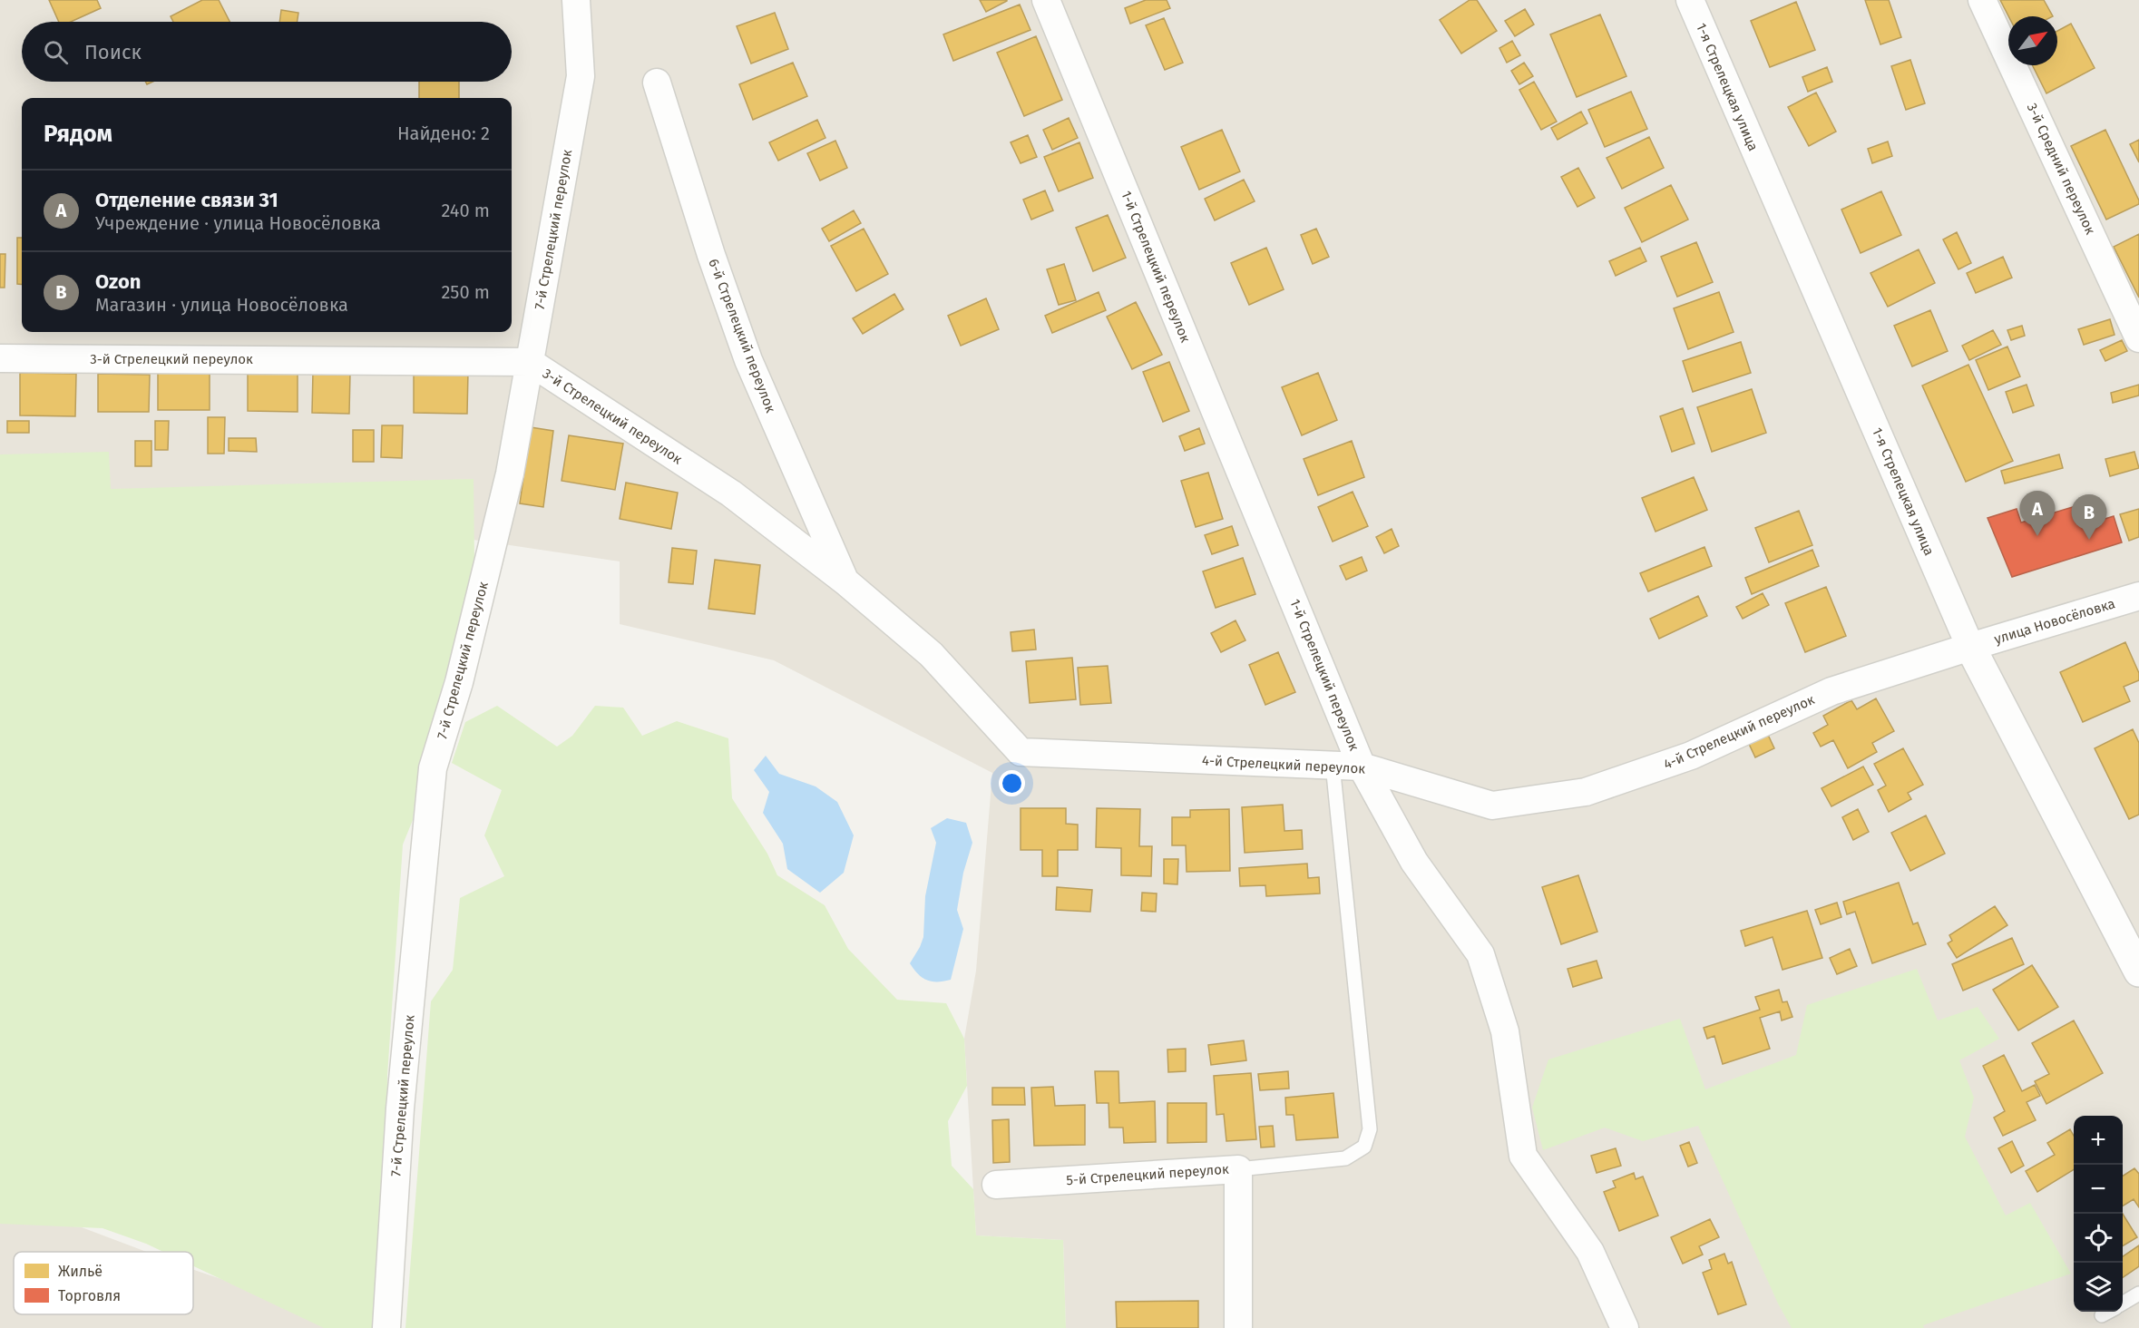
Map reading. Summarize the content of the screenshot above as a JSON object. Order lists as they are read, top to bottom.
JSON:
{
  "streets": {
    "street": [
      "1-я Стрелецкая улица",
      "3-й Средний переулок",
      "7-й Стрелецкий переулок",
      "1-й Стрелецкий переулок",
      "6-й Стрелецкий переулок",
      "3-й Стрелецкий переулок",
      "улица Новосёловка",
      "4-й Стрелецкий переулок",
      "5-й Стрелецкий переулок"
    ]
  },
  "crossings": [
    ["1-я Стрелецкая улица", "улица Новосёловка"],
    ["1-я Стрелецкая улица", "4-й Стрелецкий переулок"],
    ["7-й Стрелецкий переулок", "3-й Стрелецкий переулок"],
    ["1-й Стрелецкий переулок", "4-й Стрелецкий переулок"],
    ["6-й Стрелецкий переулок", "3-й Стрелецкий переулок"],
    ["3-й Стрелецкий переулок", "4-й Стрелецкий переулок"],
    ["улица Новосёловка", "4-й Стрелецкий переулок"]
  ],
  "legend": ["Жильё", "Торговля"],
  "north": "top right",
  "page": {
    "search": "Поиск",
    "heading": ["Рядом", "Найдено: 2"],
    "list": [
      {
        "mark": "A",
        "name": "Отделение связи 31",
        "note": "Учреждение · улица Новосёловка",
        "value": "240 m"
      },
      {
        "mark": "B",
        "name": "Ozon",
        "note": "Магазин · улица Новосёловка",
        "value": "250 m"
      }
    ],
    "pins": ["A", "B"],
    "map_buttons": ["+", "−"]
  }
}
